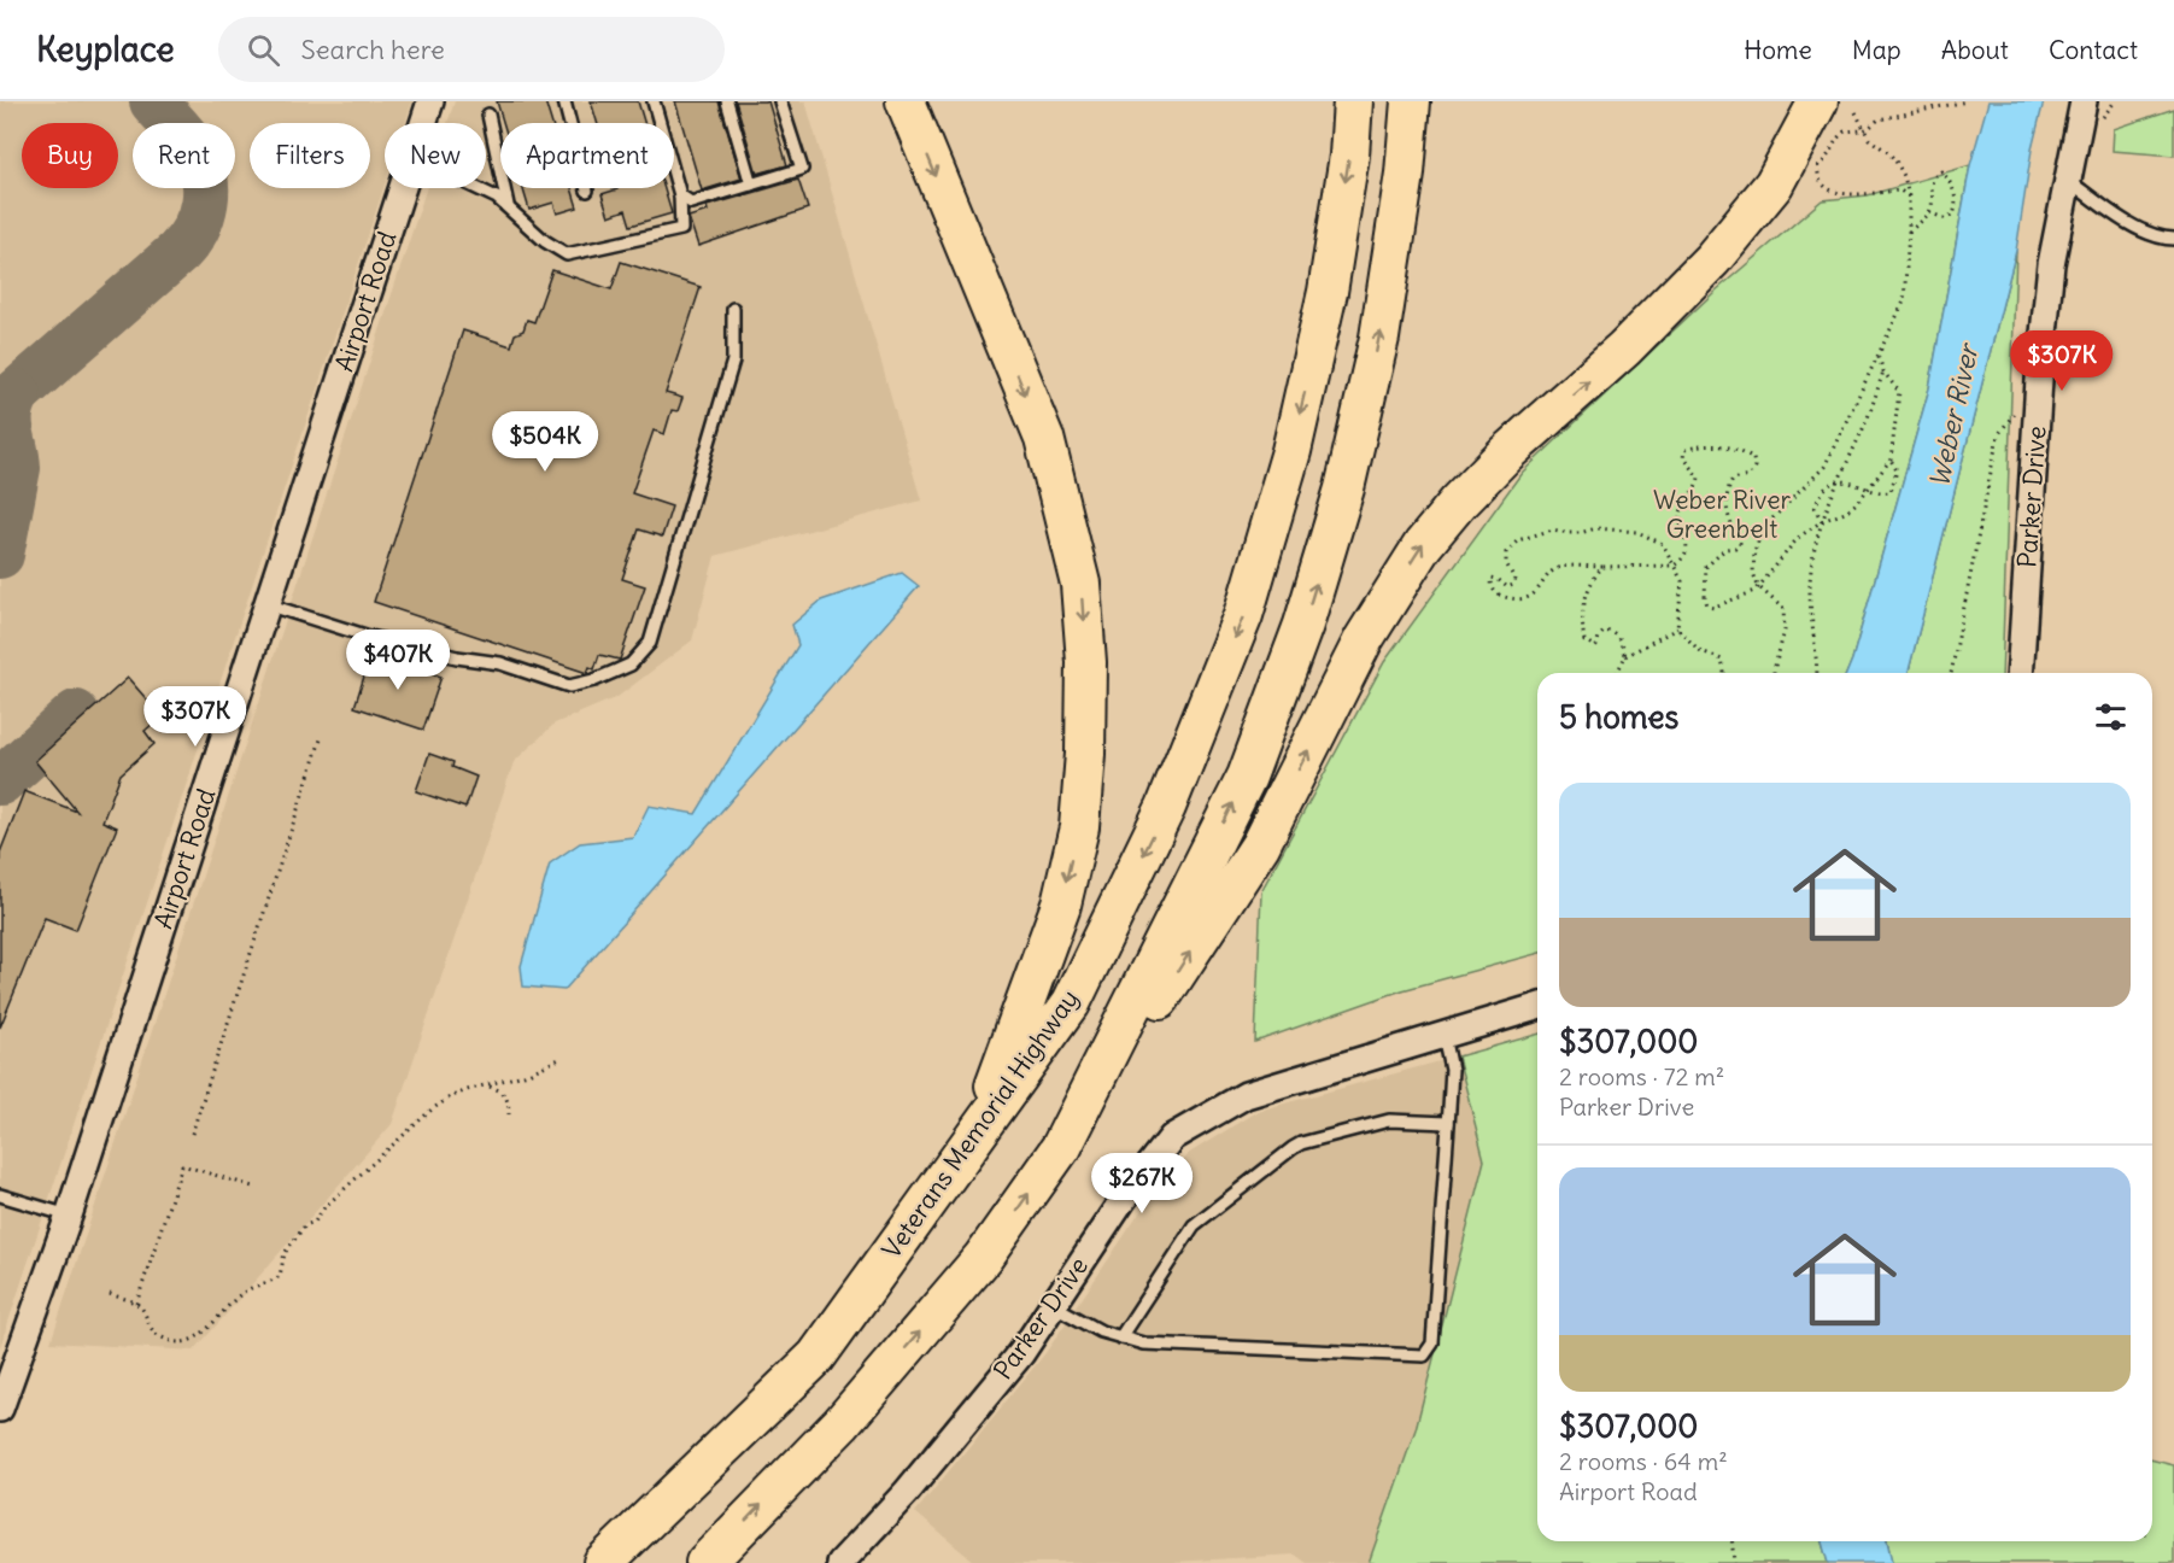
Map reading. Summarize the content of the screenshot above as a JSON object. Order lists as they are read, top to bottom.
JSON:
{
  "streets": {
    "highway": ["Veterans Memorial Highway"],
    "street": ["Airport Road", "Parker Drive"]
  },
  "water": ["Weber River"],
  "parks": ["Weber River Greenbelt"],
  "page": {
    "header": "Keyplace",
    "search": "Search here",
    "nav": [
      "Home",
      "Map",
      "About",
      "Contact"
    ],
    "chip": [
      "Buy",
      "Rent",
      "Filters",
      "New",
      "Apartment"
    ],
    "price": [
      "$307K",
      "$504K",
      "$407K",
      "$307K",
      "$267K"
    ],
    "heading": "5 homes",
    "list": [
      {
        "name": "$307,000",
        "note": "2 rooms · 72 m² · Parker Drive"
      },
      {
        "name": "$307,000",
        "note": "2 rooms · 64 m² · Airport Road"
      }
    ]
  }
}
